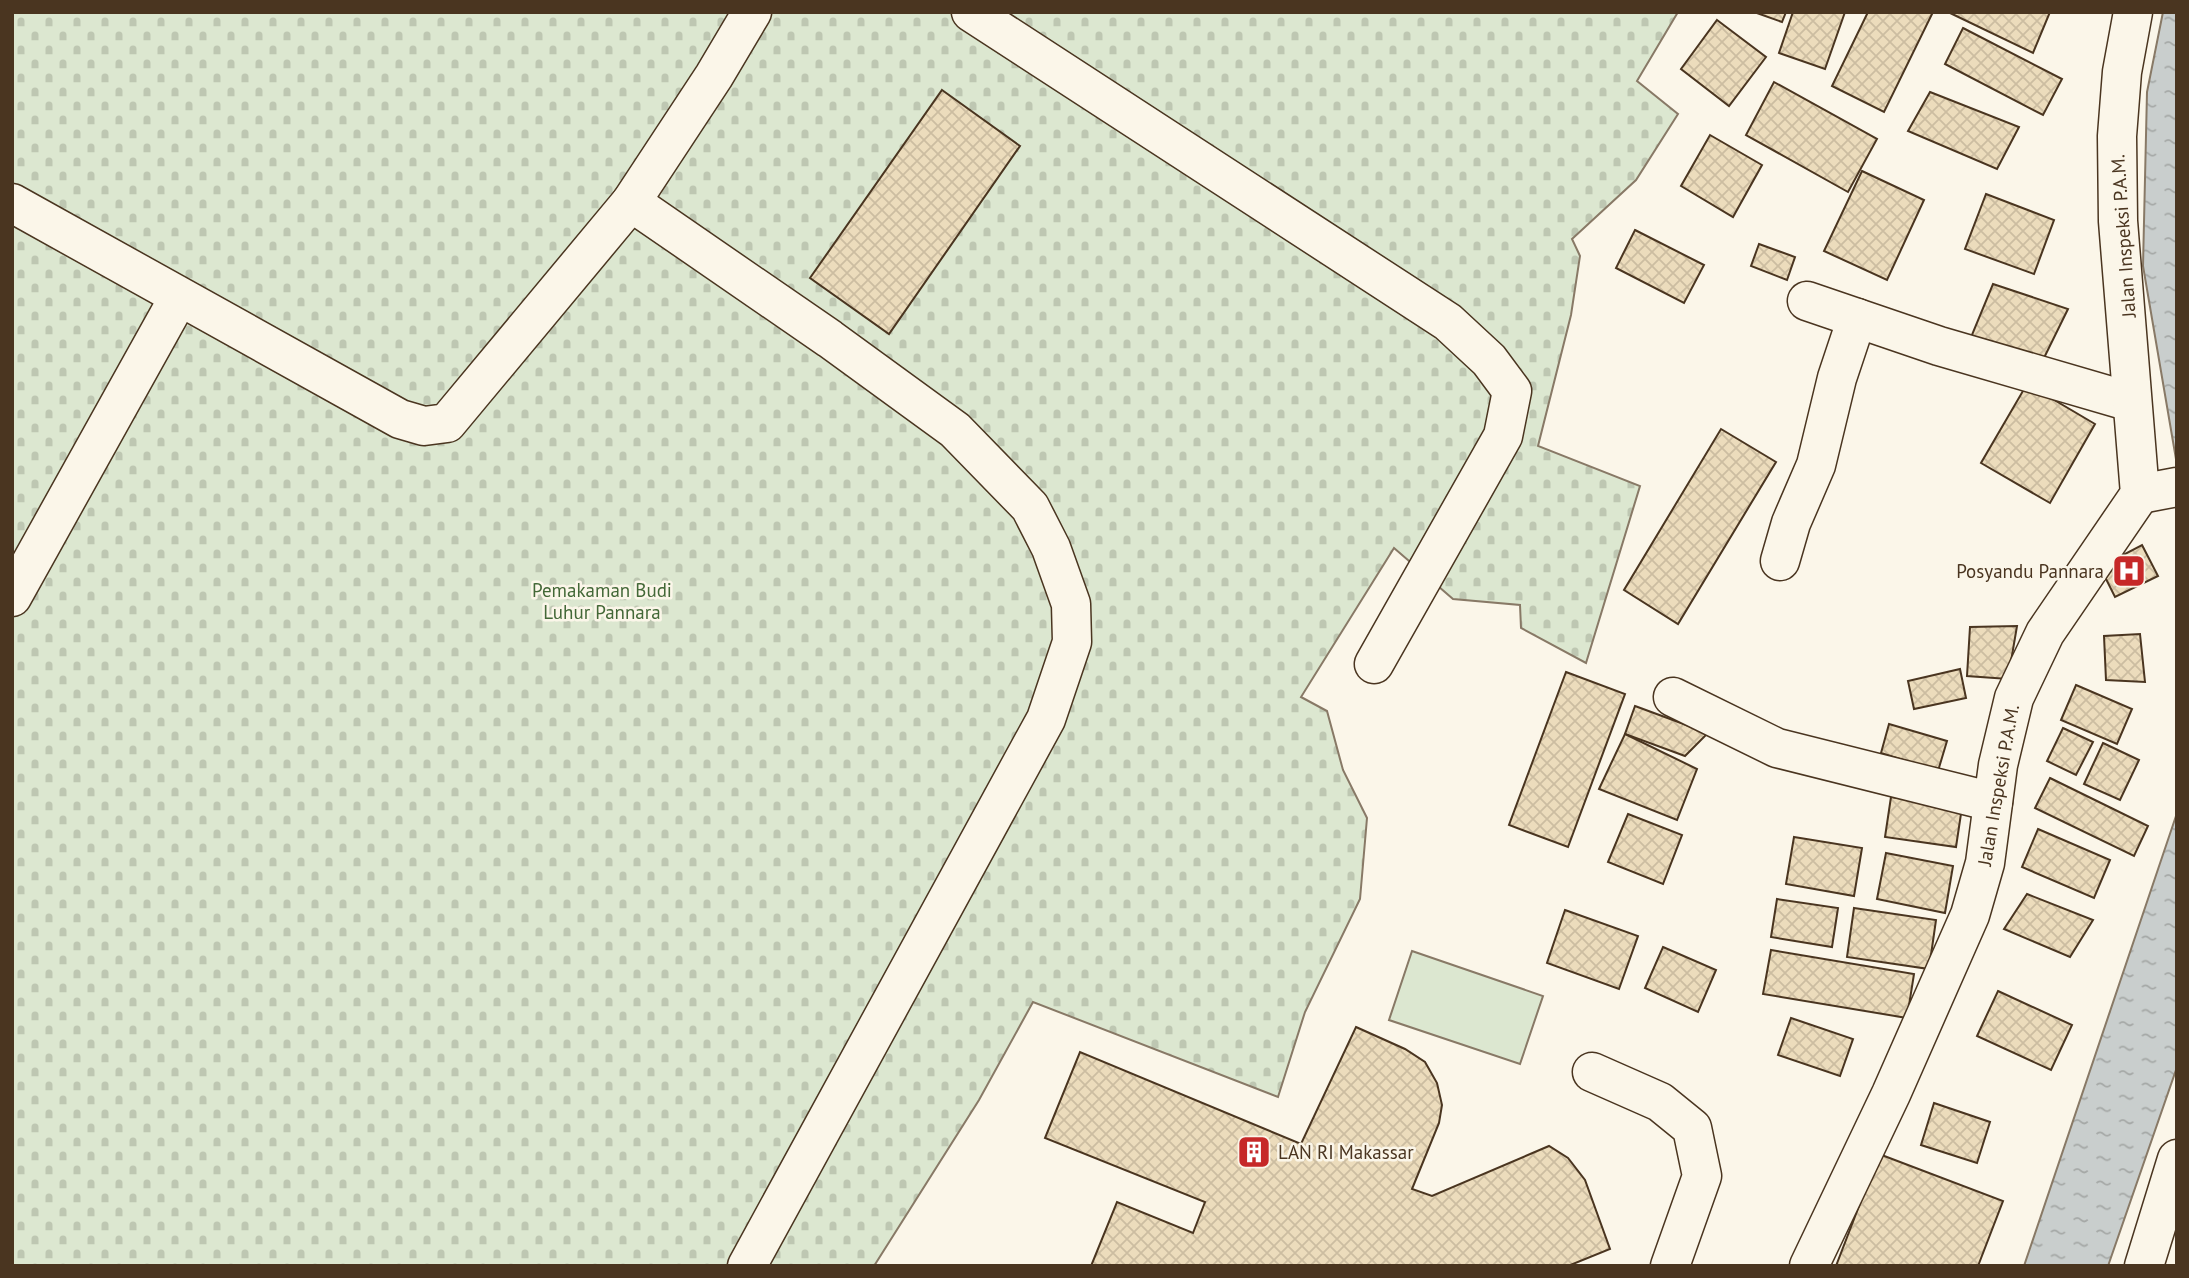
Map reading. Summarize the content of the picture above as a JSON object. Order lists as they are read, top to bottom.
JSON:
{
  "streets": {
    "street": ["Jalan Inspeksi P.A.M."]
  },
  "parks": ["Pemakaman Budi Luhur Pannara"],
  "places": {
    "hospital": ["Posyandu Pannara"],
    "building": ["LAN RI Makassar"]
  }
}
